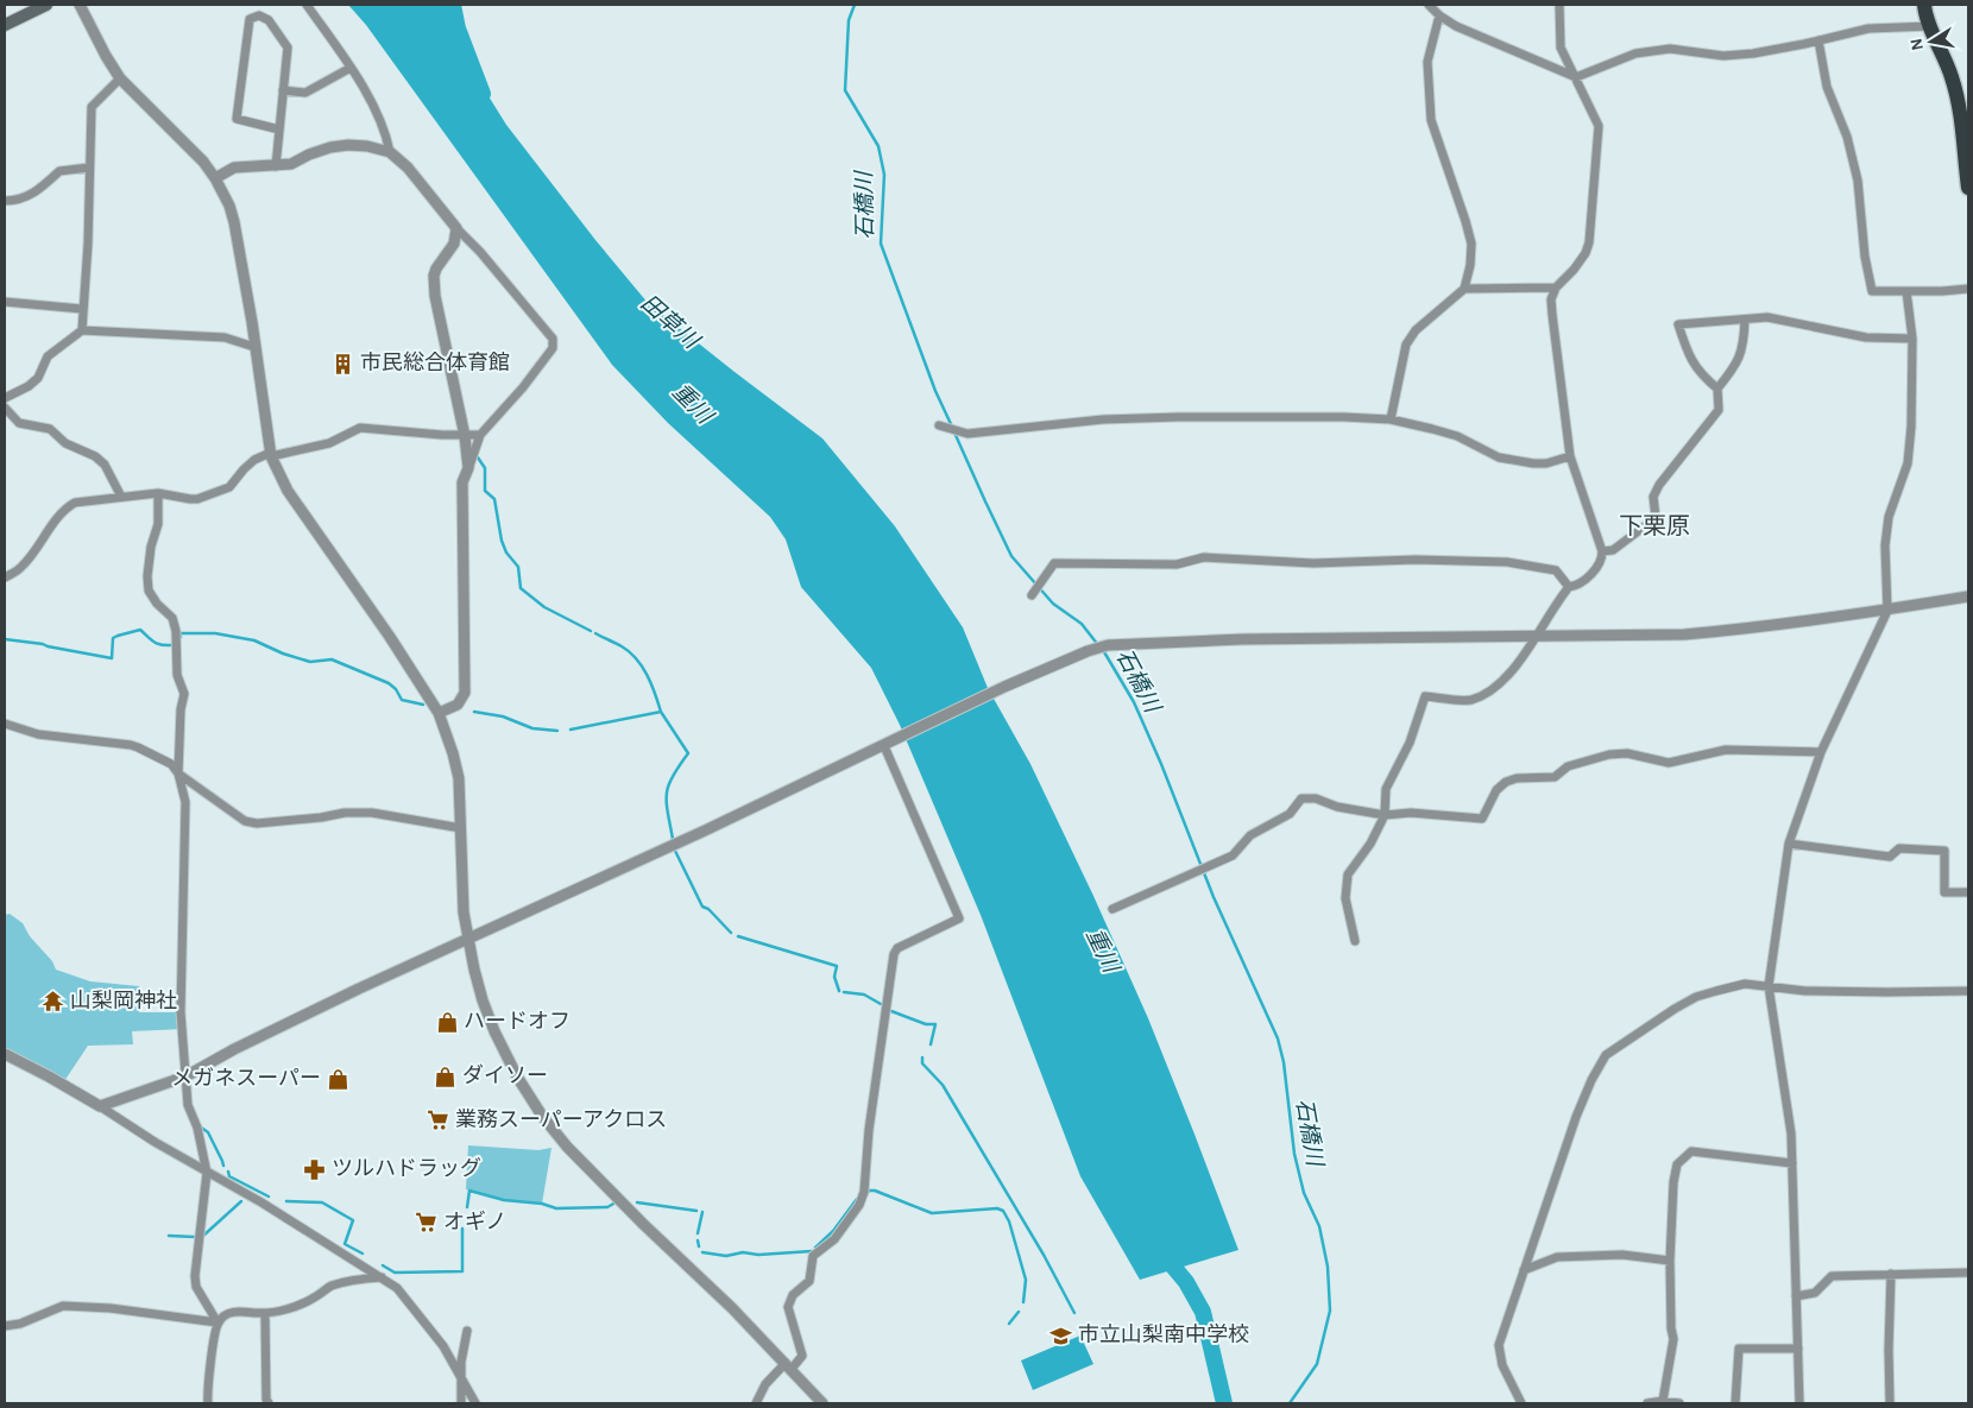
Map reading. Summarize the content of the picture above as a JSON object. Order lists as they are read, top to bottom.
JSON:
{
  "districts": ["下栗原"],
  "water": ["石橋川", "田草川", "重川"],
  "places": {
    "building": ["市民総合体育館"],
    "temple": ["山梨岡神社"],
    "shop": ["ハードオフ", "ダイソー", "メガネスーパー"],
    "supermarket": ["業務スーパーアクロス", "オギノ"],
    "pharmacy": ["ツルハドラッグ"],
    "school or university": ["市立山梨南中学校"]
  },
  "north": "left"
}
